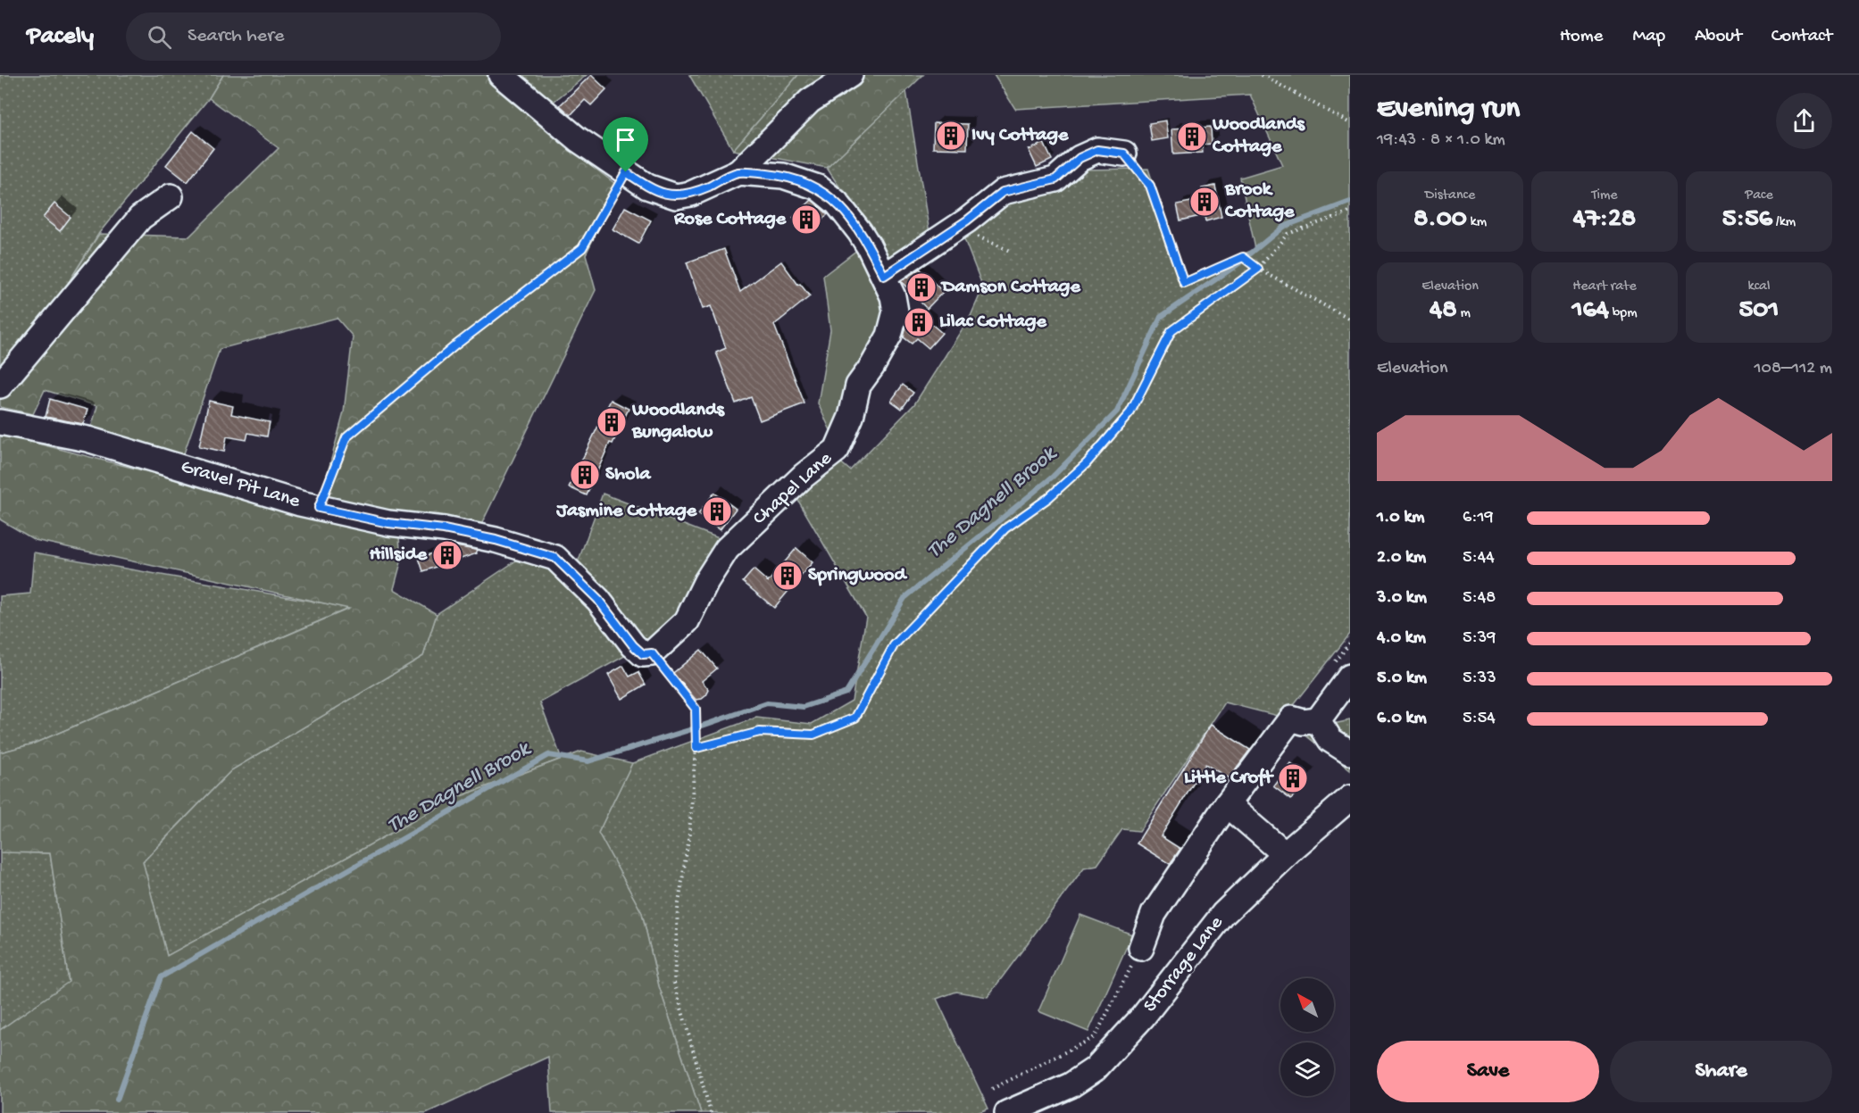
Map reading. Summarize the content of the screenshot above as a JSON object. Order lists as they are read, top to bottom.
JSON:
{
  "streets": {
    "street": ["Gravel Pit Lane", "Chapel Lane", "Storrage Lane"]
  },
  "crossings": [
    ["Gravel Pit Lane", "Chapel Lane"]
  ],
  "water": ["The Dagnell Brook"],
  "places": {
    "building": [
      "Ivy Cottage",
      "Woodlands Cottage",
      "Brook Cottage",
      "Rose Cottage",
      "Damson Cottage",
      "Lilac Cottage",
      "Woodlands Bungalow",
      "Shola",
      "Jasmine Cottage",
      "Hillside",
      "Springwood",
      "Little Croft"
    ]
  },
  "north": "top left",
  "page": {
    "header": "Pacely",
    "search": "Search here",
    "nav": [
      "Home",
      "Map",
      "About",
      "Contact"
    ],
    "heading": ["Evening run", "19:43 · 8 × 1.0 km"],
    "stats": [
      ["Distance", "8.00 km"],
      ["Time", "47:28"],
      ["Pace", "5:56 /km"],
      ["Elevation", "48 m"],
      ["Heart rate", "164 bpm"],
      ["kcal", "501"]
    ],
    "chart": ["Elevation", "108–112 m"],
    "list": [
      {
        "name": "1.0 km",
        "note": "6:19"
      },
      {
        "name": "2.0 km",
        "note": "5:44"
      },
      {
        "name": "3.0 km",
        "note": "5:48"
      },
      {
        "name": "4.0 km",
        "note": "5:39"
      },
      {
        "name": "5.0 km",
        "note": "5:33"
      },
      {
        "name": "6.0 km",
        "note": "5:54"
      }
    ],
    "buttons": ["Save", "Share"]
  }
}
